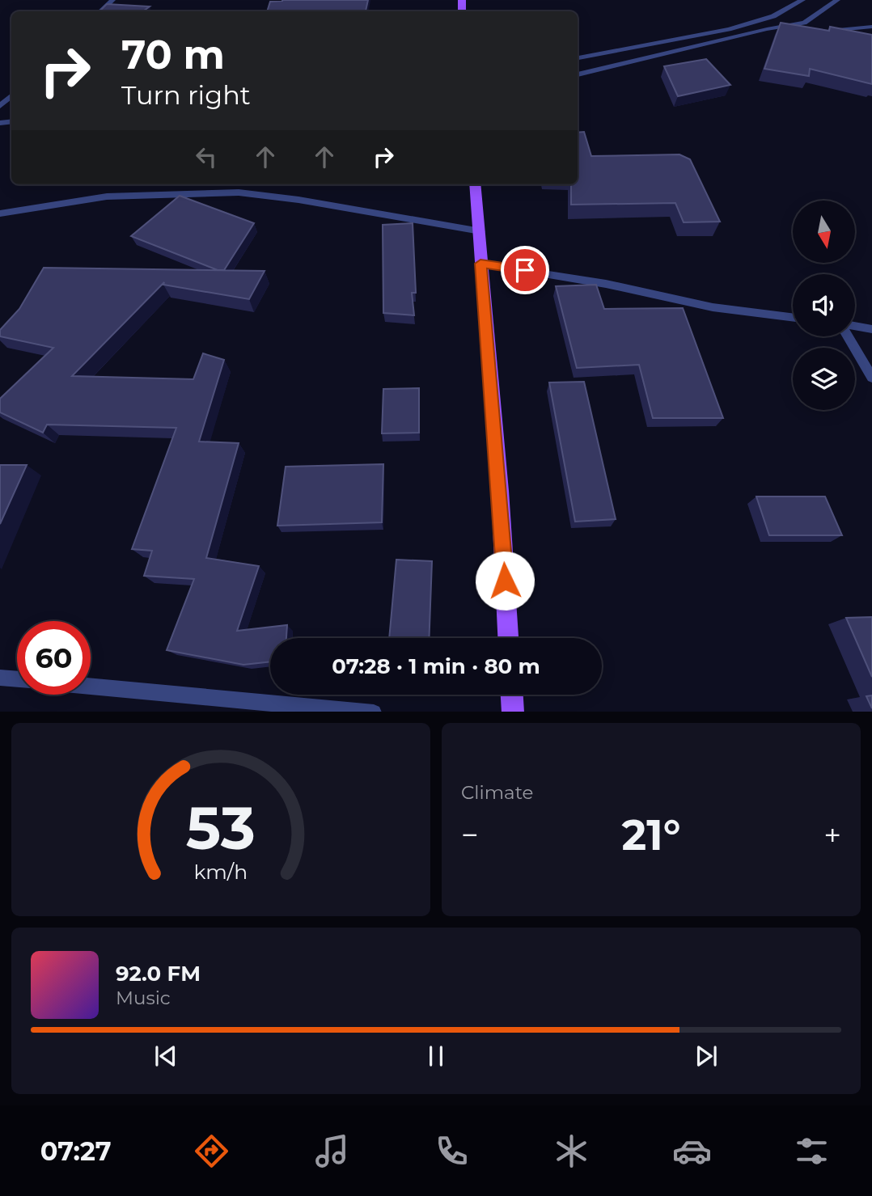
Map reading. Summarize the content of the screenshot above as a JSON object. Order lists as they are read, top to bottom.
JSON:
{
  "north": "bottom",
  "page": {
    "turn": ["70 m", "Turn right"],
    "limit": "60",
    "trip": "07:28 · 1 min · 80 m",
    "tile": "Climate",
    "heat": ["−", "21°", "+"],
    "song": ["92.0 FM", "Music"],
    "tabs": "07:27",
    "gauge": ["53", "km/h"]
  }
}
